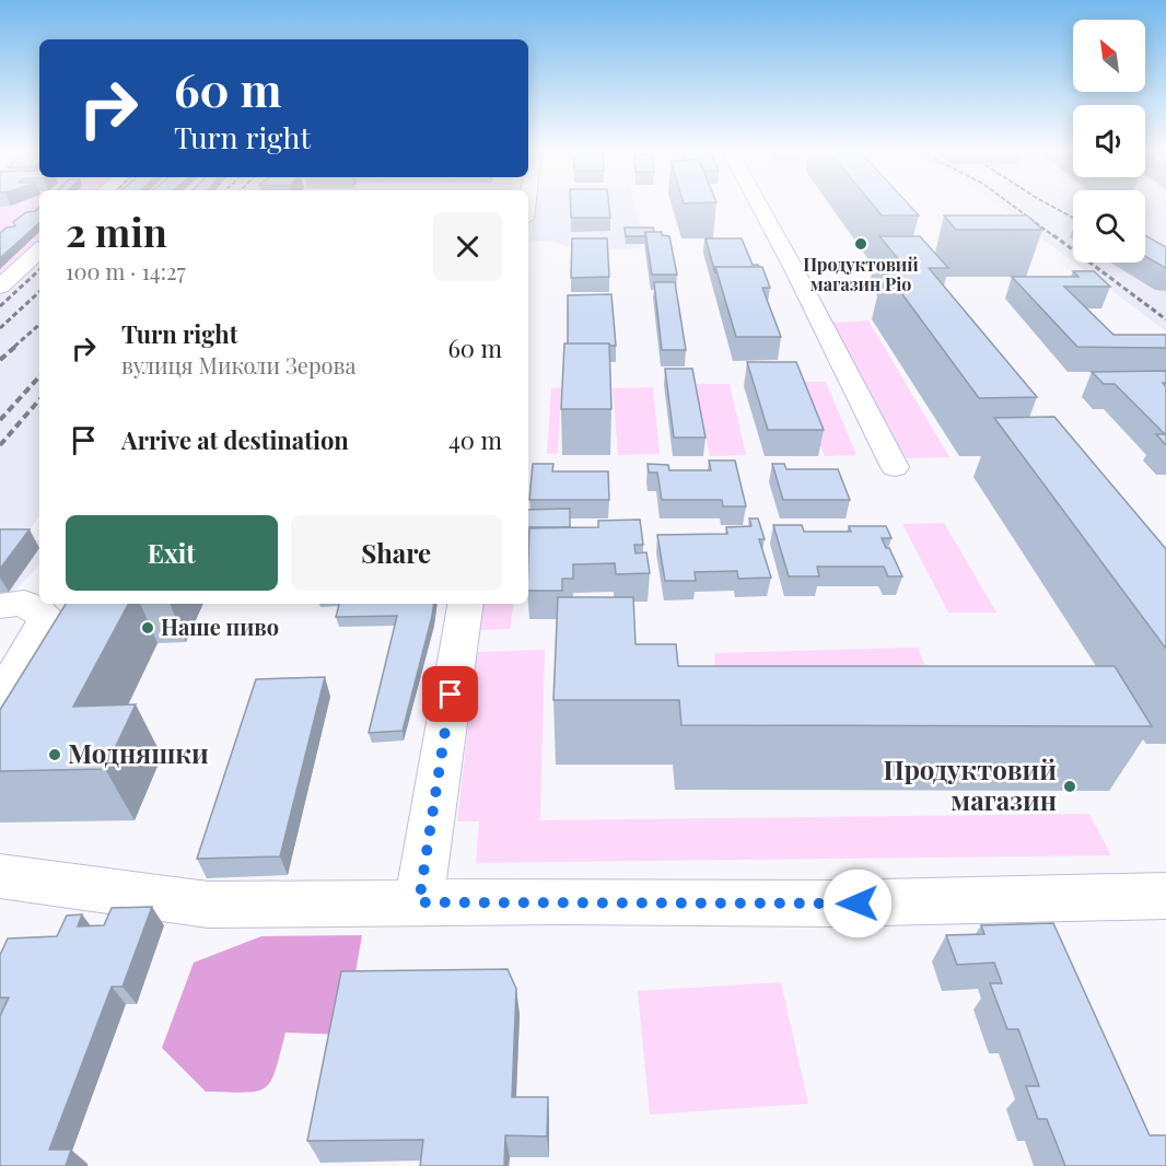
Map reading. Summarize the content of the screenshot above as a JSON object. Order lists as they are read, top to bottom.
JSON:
{
  "places": [
    "Продуктовий магазин Ріо",
    "Наше пиво",
    "Модняшки",
    "Продуктовий магазин"
  ],
  "north": "top left",
  "page": {
    "turn": ["60 m", "Turn right"],
    "heading": ["2 min", "100 m · 14:27"],
    "list": [
      {
        "name": "Turn right",
        "note": "вулиця Миколи Зерова",
        "value": "60 m"
      },
      {
        "name": "Arrive at destination",
        "value": "40 m"
      }
    ],
    "buttons": ["Exit", "Share"]
  }
}
